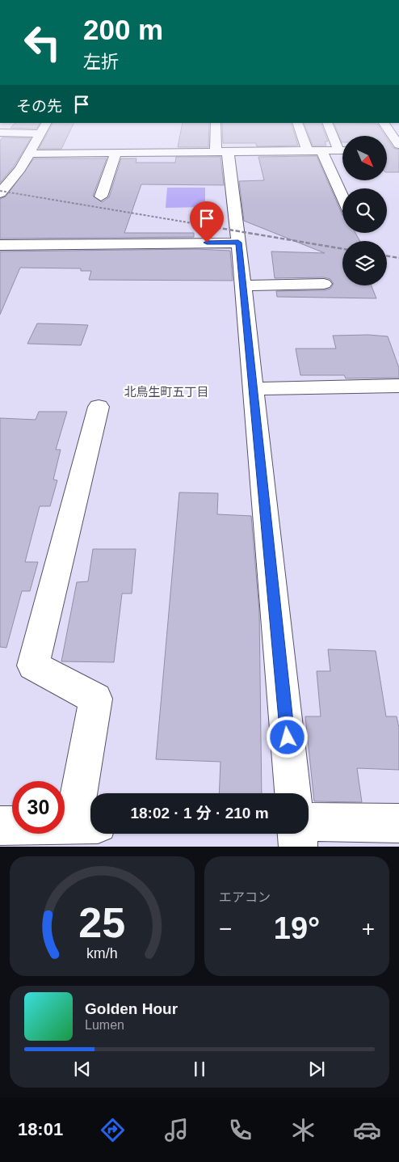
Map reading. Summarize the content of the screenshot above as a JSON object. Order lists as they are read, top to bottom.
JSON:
{
  "districts": ["北鳥生町五丁目"],
  "north": "bottom right",
  "page": {
    "turn": ["200 m", "左折"],
    "then": "その先",
    "limit": "30",
    "trip": "18:02 · 1 分 · 210 m",
    "tile": "エアコン",
    "heat": ["−", "19°", "+"],
    "song": ["Golden Hour", "Lumen"],
    "tabs": "18:01",
    "gauge": ["25", "km/h"]
  }
}
